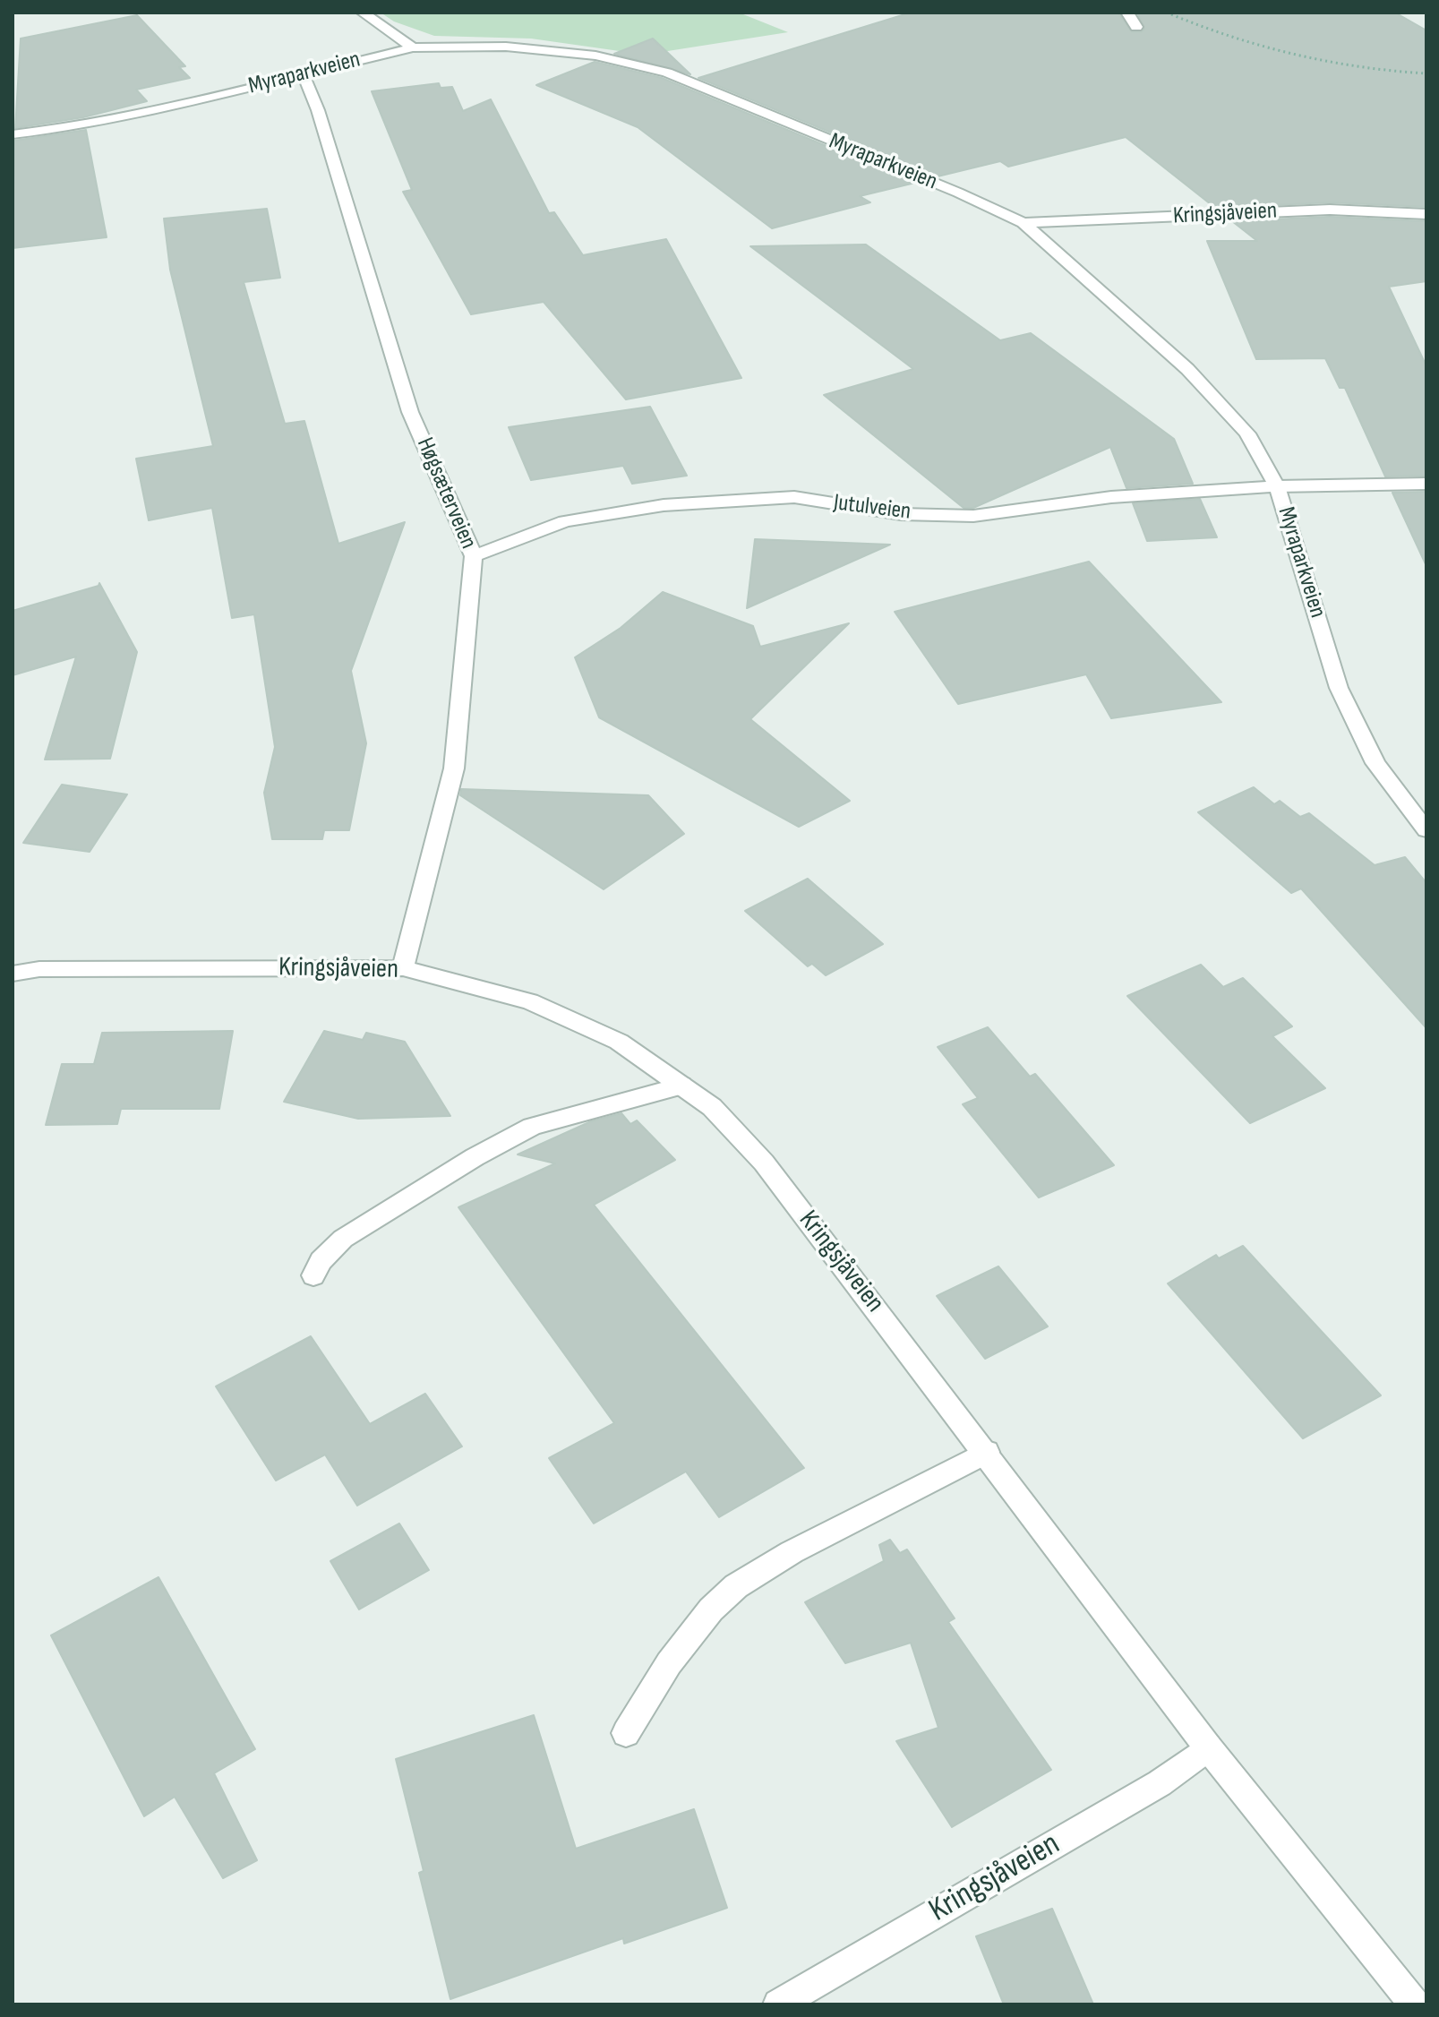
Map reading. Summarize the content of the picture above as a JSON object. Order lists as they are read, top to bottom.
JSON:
{
  "streets": {
    "street": [
      "Myraparkveien",
      "Kringsjåveien",
      "Høgsæterveien",
      "Jutulveien"
    ]
  },
  "crossings": [
    ["Myraparkveien", "Kringsjåveien"],
    ["Myraparkveien", "Høgsæterveien"],
    ["Myraparkveien", "Jutulveien"],
    ["Kringsjåveien", "Høgsæterveien"],
    ["Høgsæterveien", "Jutulveien"]
  ]
}
